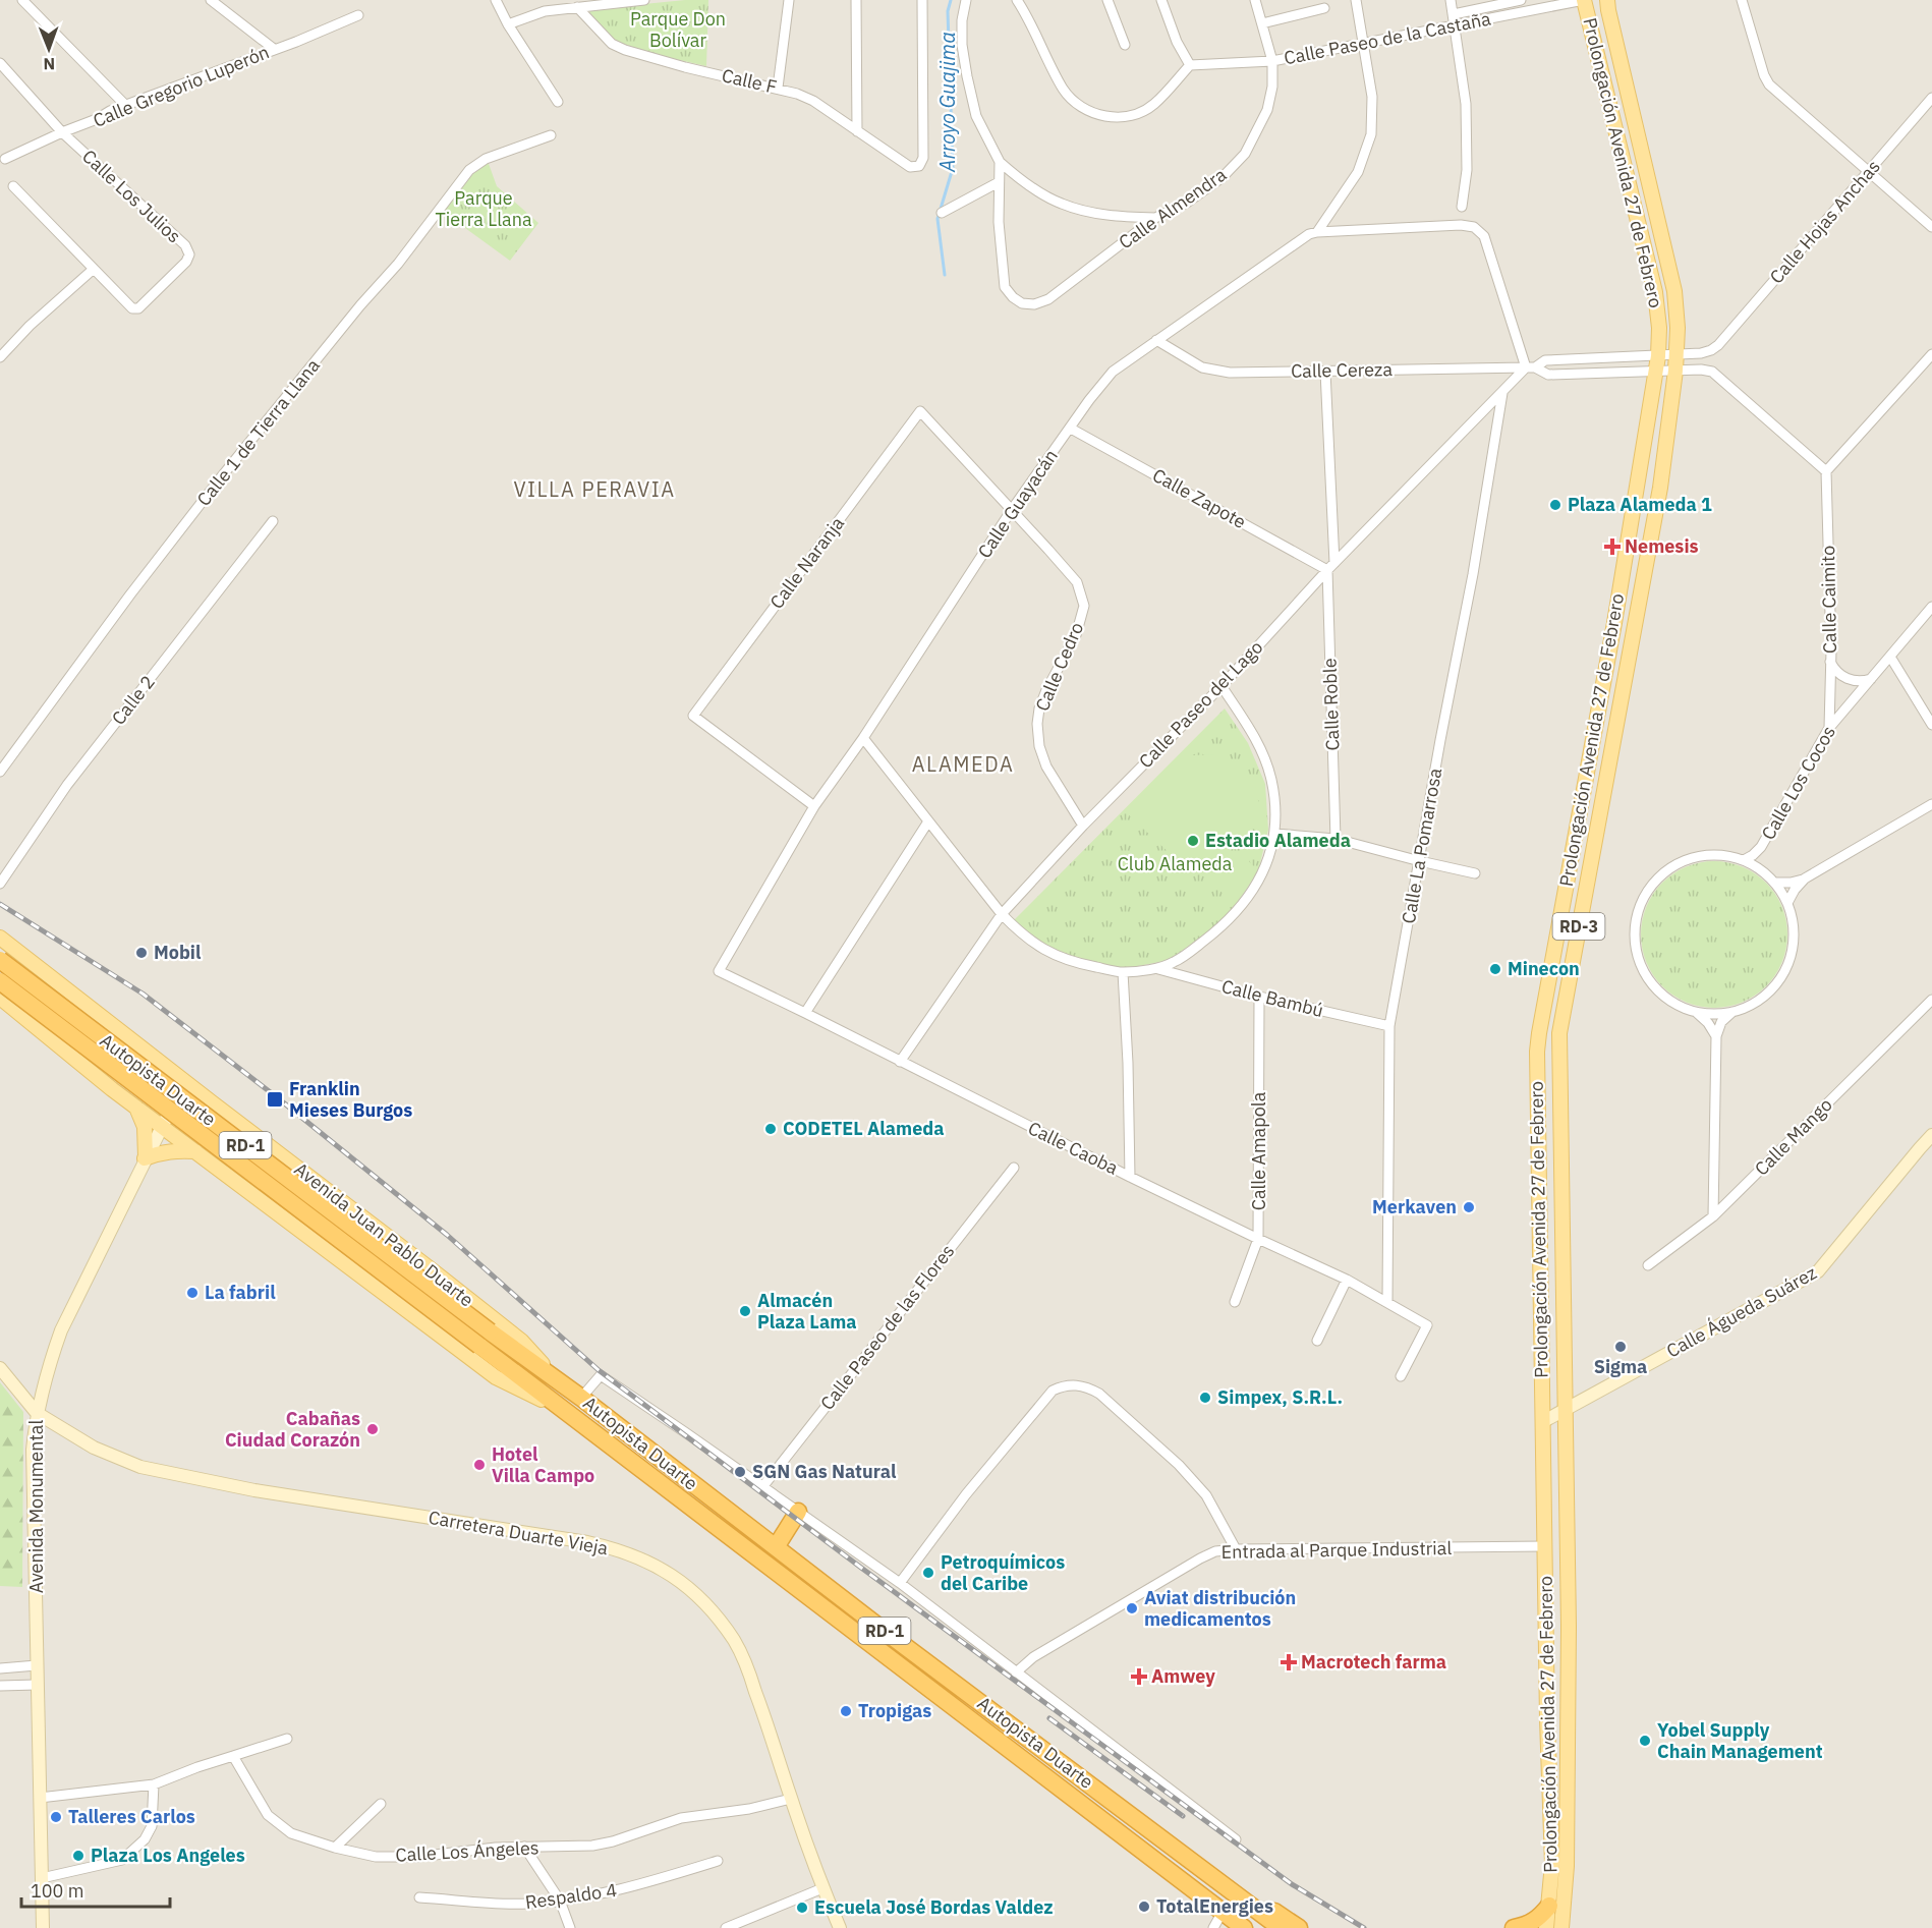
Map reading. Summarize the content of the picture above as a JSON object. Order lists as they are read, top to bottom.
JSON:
{
  "streets": {
    "highway": ["Autopista Duarte", "RD-1"],
    "main road": [
      "Prolongación Avenida 27 de Febrero",
      "RD-3",
      "Avenida Juan Pablo Duarte",
      "Calle Águeda Suárez",
      "Avenida Monumental",
      "Carretera Duarte Vieja"
    ],
    "street": [
      "Calle Paseo de la Castaña",
      "Calle F",
      "Calle Gregorio Luperón",
      "Calle Los Julios",
      "Calle Almendra",
      "Calle Hojas Anchas",
      "Calle Cereza",
      "Calle 1 de Tierra Llana",
      "Calle Zapote",
      "Calle Guayacán",
      "Calle Naranja",
      "Calle Caimito",
      "Calle Cedro",
      "Calle 2",
      "Calle Paseo del Lago",
      "Calle Roble",
      "Calle Los Cocos",
      "Calle La Pomarrosa",
      "Calle Bambú",
      "Calle Mango",
      "Calle Caoba",
      "Calle Amapola",
      "Calle Paseo de las Flores",
      "Entrada al Parque Industrial",
      "Calle Los Ángeles",
      "Respaldo 4"
    ]
  },
  "crossings": [
    ["Calle Paseo de la Castaña", "Prolongación Avenida 27 de Febrero"],
    ["Calle Paseo de la Castaña", "Calle Almendra"],
    ["Calle Gregorio Luperón", "Calle Los Julios"],
    ["Prolongación Avenida 27 de Febrero", "Calle Cereza"],
    ["Prolongación Avenida 27 de Febrero", "Calle Águeda Suárez"],
    ["Prolongación Avenida 27 de Febrero", "Entrada al Parque Industrial"],
    ["Calle Hojas Anchas", "Calle Cereza"],
    ["Calle Cereza", "Calle Guayacán"],
    ["Calle Cereza", "Calle Paseo del Lago"],
    ["Calle Cereza", "Calle Roble"],
    ["Calle Zapote", "Calle Guayacán"],
    ["Calle Zapote", "Calle Paseo del Lago"],
    ["Calle Zapote", "Calle Roble"],
    ["Calle Guayacán", "Calle Naranja"],
    ["Calle Guayacán", "Calle Cedro"],
    ["Calle Guayacán", "Calle Paseo del Lago"],
    ["Calle Guayacán", "Calle Caoba"],
    ["Calle Naranja", "Calle Cedro"],
    ["Calle Caimito", "Calle Los Cocos"],
    ["Calle Cedro", "Calle Paseo del Lago"],
    ["Calle Paseo del Lago", "Calle Roble"],
    ["Calle Paseo del Lago", "Calle La Pomarrosa"],
    ["Calle Paseo del Lago", "Calle Caoba"],
    ["Calle La Pomarrosa", "Calle Bambú"],
    ["Calle La Pomarrosa", "Calle Caoba"],
    ["Calle Bambú", "Calle Amapola"],
    ["Autopista Duarte", "Avenida Juan Pablo Duarte"],
    ["Autopista Duarte", "Avenida Monumental"],
    ["Calle Caoba", "Calle Amapola"],
    ["Avenida Juan Pablo Duarte", "Avenida Monumental"],
    ["Avenida Monumental", "Carretera Duarte Vieja"],
    ["Carretera Duarte Vieja", "Calle Los Ángeles"]
  ],
  "districts": ["VILLA PERAVIA", "ALAMEDA"],
  "water": ["Arroyo Guajima"],
  "parks": ["Parque Don Bolívar", "Parque Tierra Llana", "Club Alameda"],
  "places": {
    "other": [
      "Plaza Alameda 1",
      "Estadio Alameda",
      "Mobil",
      "Minecon",
      "CODETEL Alameda",
      "Merkaven",
      "La fabril",
      "Almacén Plaza Lama",
      "Sigma",
      "Simpex, S.R.L.",
      "Cabañas Ciudad Corazón",
      "Hotel Villa Campo",
      "SGN Gas Natural",
      "Petroquímicos del Caribe",
      "Aviat distribución medicamentos",
      "Tropigas",
      "Yobel Supply Chain Management",
      "Talleres Carlos",
      "Plaza Los Angeles",
      "TotalEnergies",
      "Escuela José Bordas Valdez"
    ],
    "health": ["Nemesis", "Macrotech farma", "Amwey"],
    "transit": ["Franklin Mieses Burgos"]
  },
  "scale_bar": "100 m",
  "north": "bottom"
}
